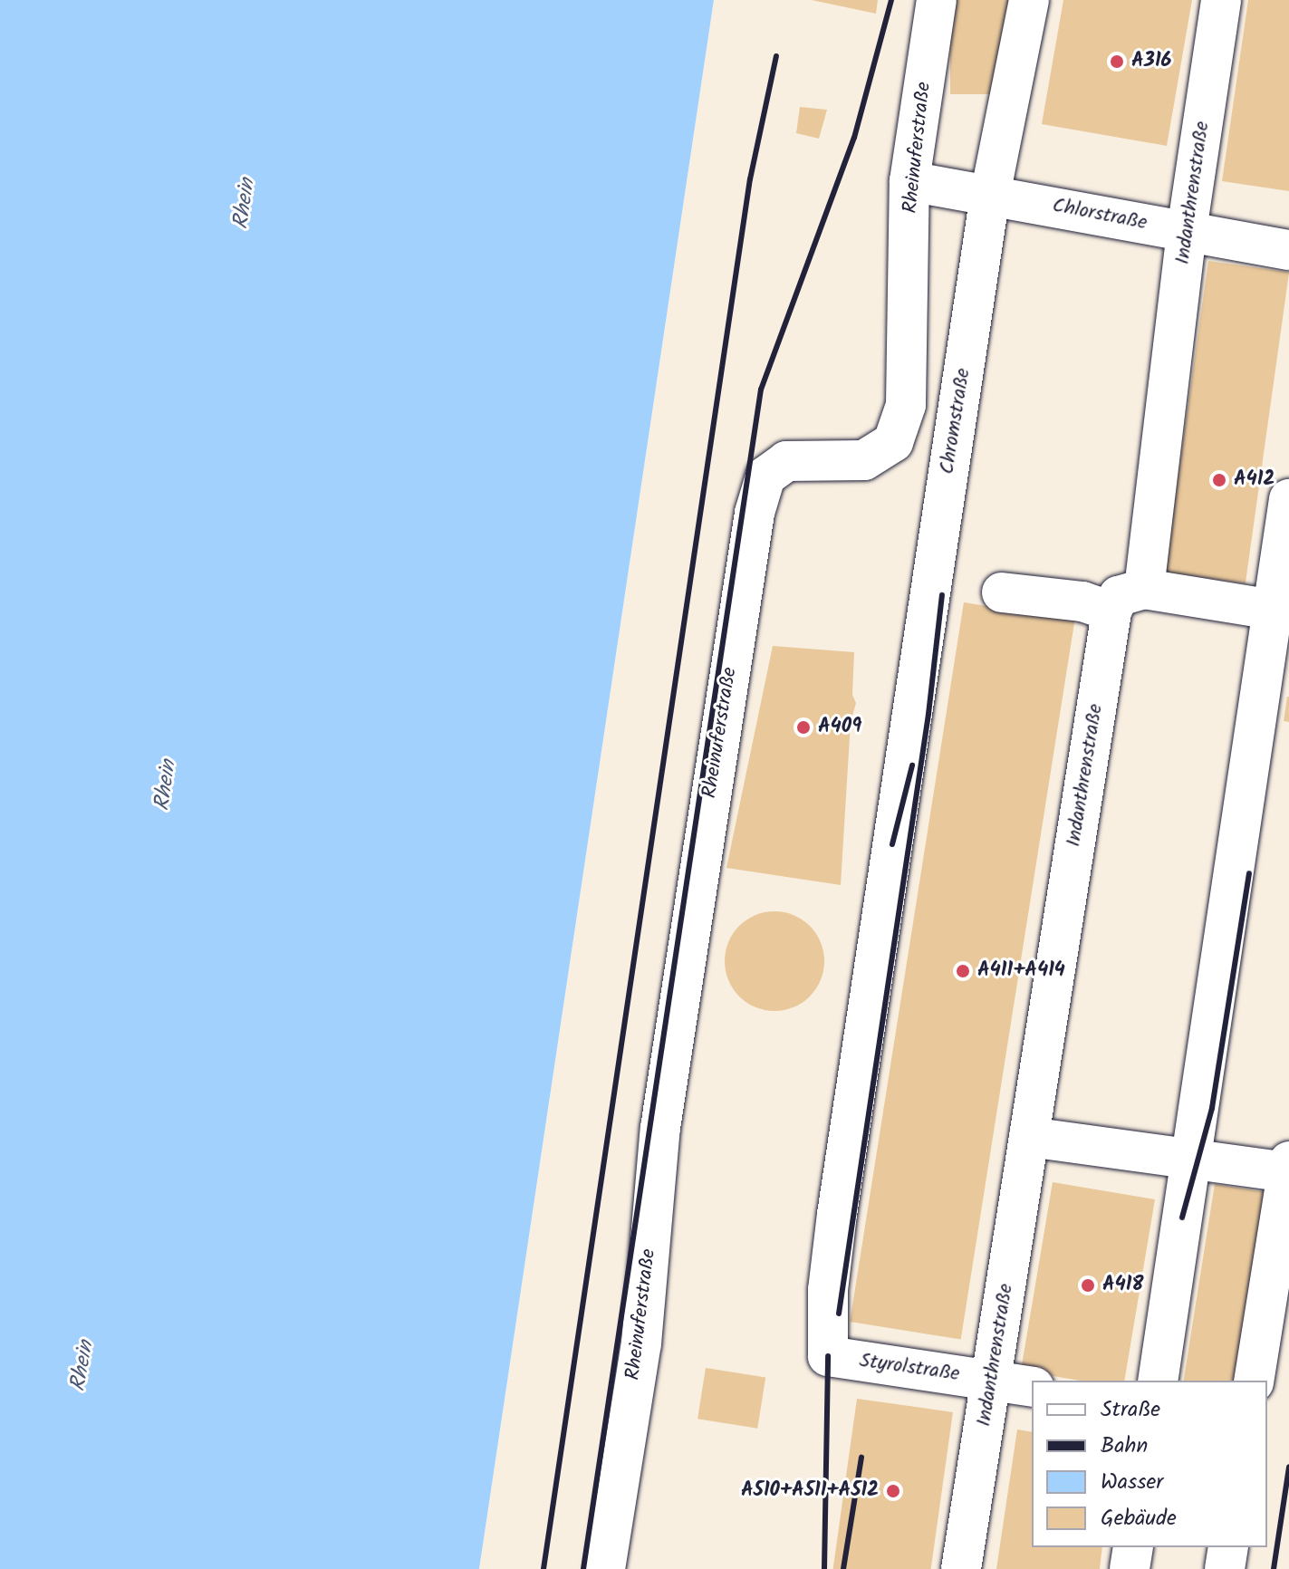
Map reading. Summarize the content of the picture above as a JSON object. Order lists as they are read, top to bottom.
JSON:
{
  "streets": {
    "street": [
      "Rheinuferstraße",
      "Indanthrenstraße",
      "Chlorstraße",
      "Chromstraße",
      "Styrolstraße"
    ]
  },
  "crossings": [
    ["Rheinuferstraße", "Chlorstraße"],
    ["Indanthrenstraße", "Chlorstraße"],
    ["Indanthrenstraße", "Styrolstraße"],
    ["Chlorstraße", "Chromstraße"],
    ["Chromstraße", "Styrolstraße"]
  ],
  "water": ["Rhein"],
  "places": [
    "A316",
    "A412",
    "A409",
    "A411+A414",
    "A418",
    "A510+A511+A512"
  ],
  "legend": [
    "Straße",
    "Bahn",
    "Wasser",
    "Gebäude"
  ]
}
